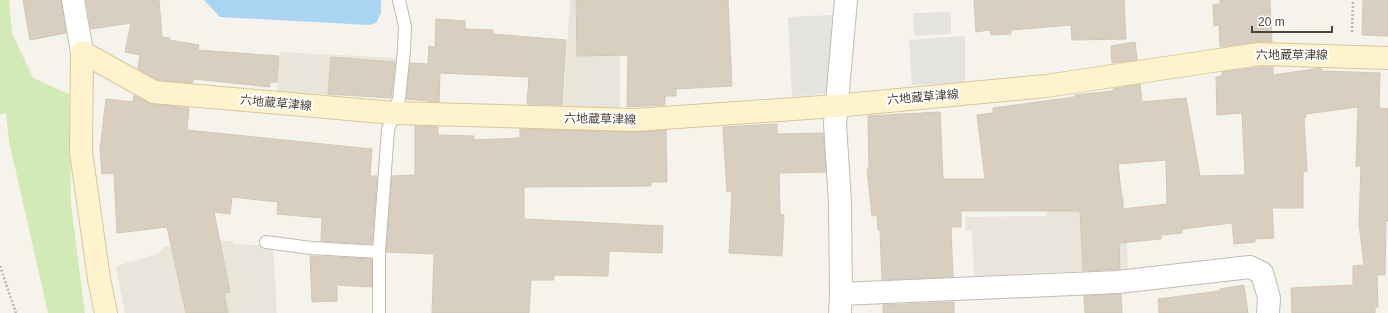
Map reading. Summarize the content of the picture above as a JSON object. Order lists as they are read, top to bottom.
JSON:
{
  "streets": {
    "main road": ["六地蔵草津線"]
  },
  "scale_bar": "20 m"
}
